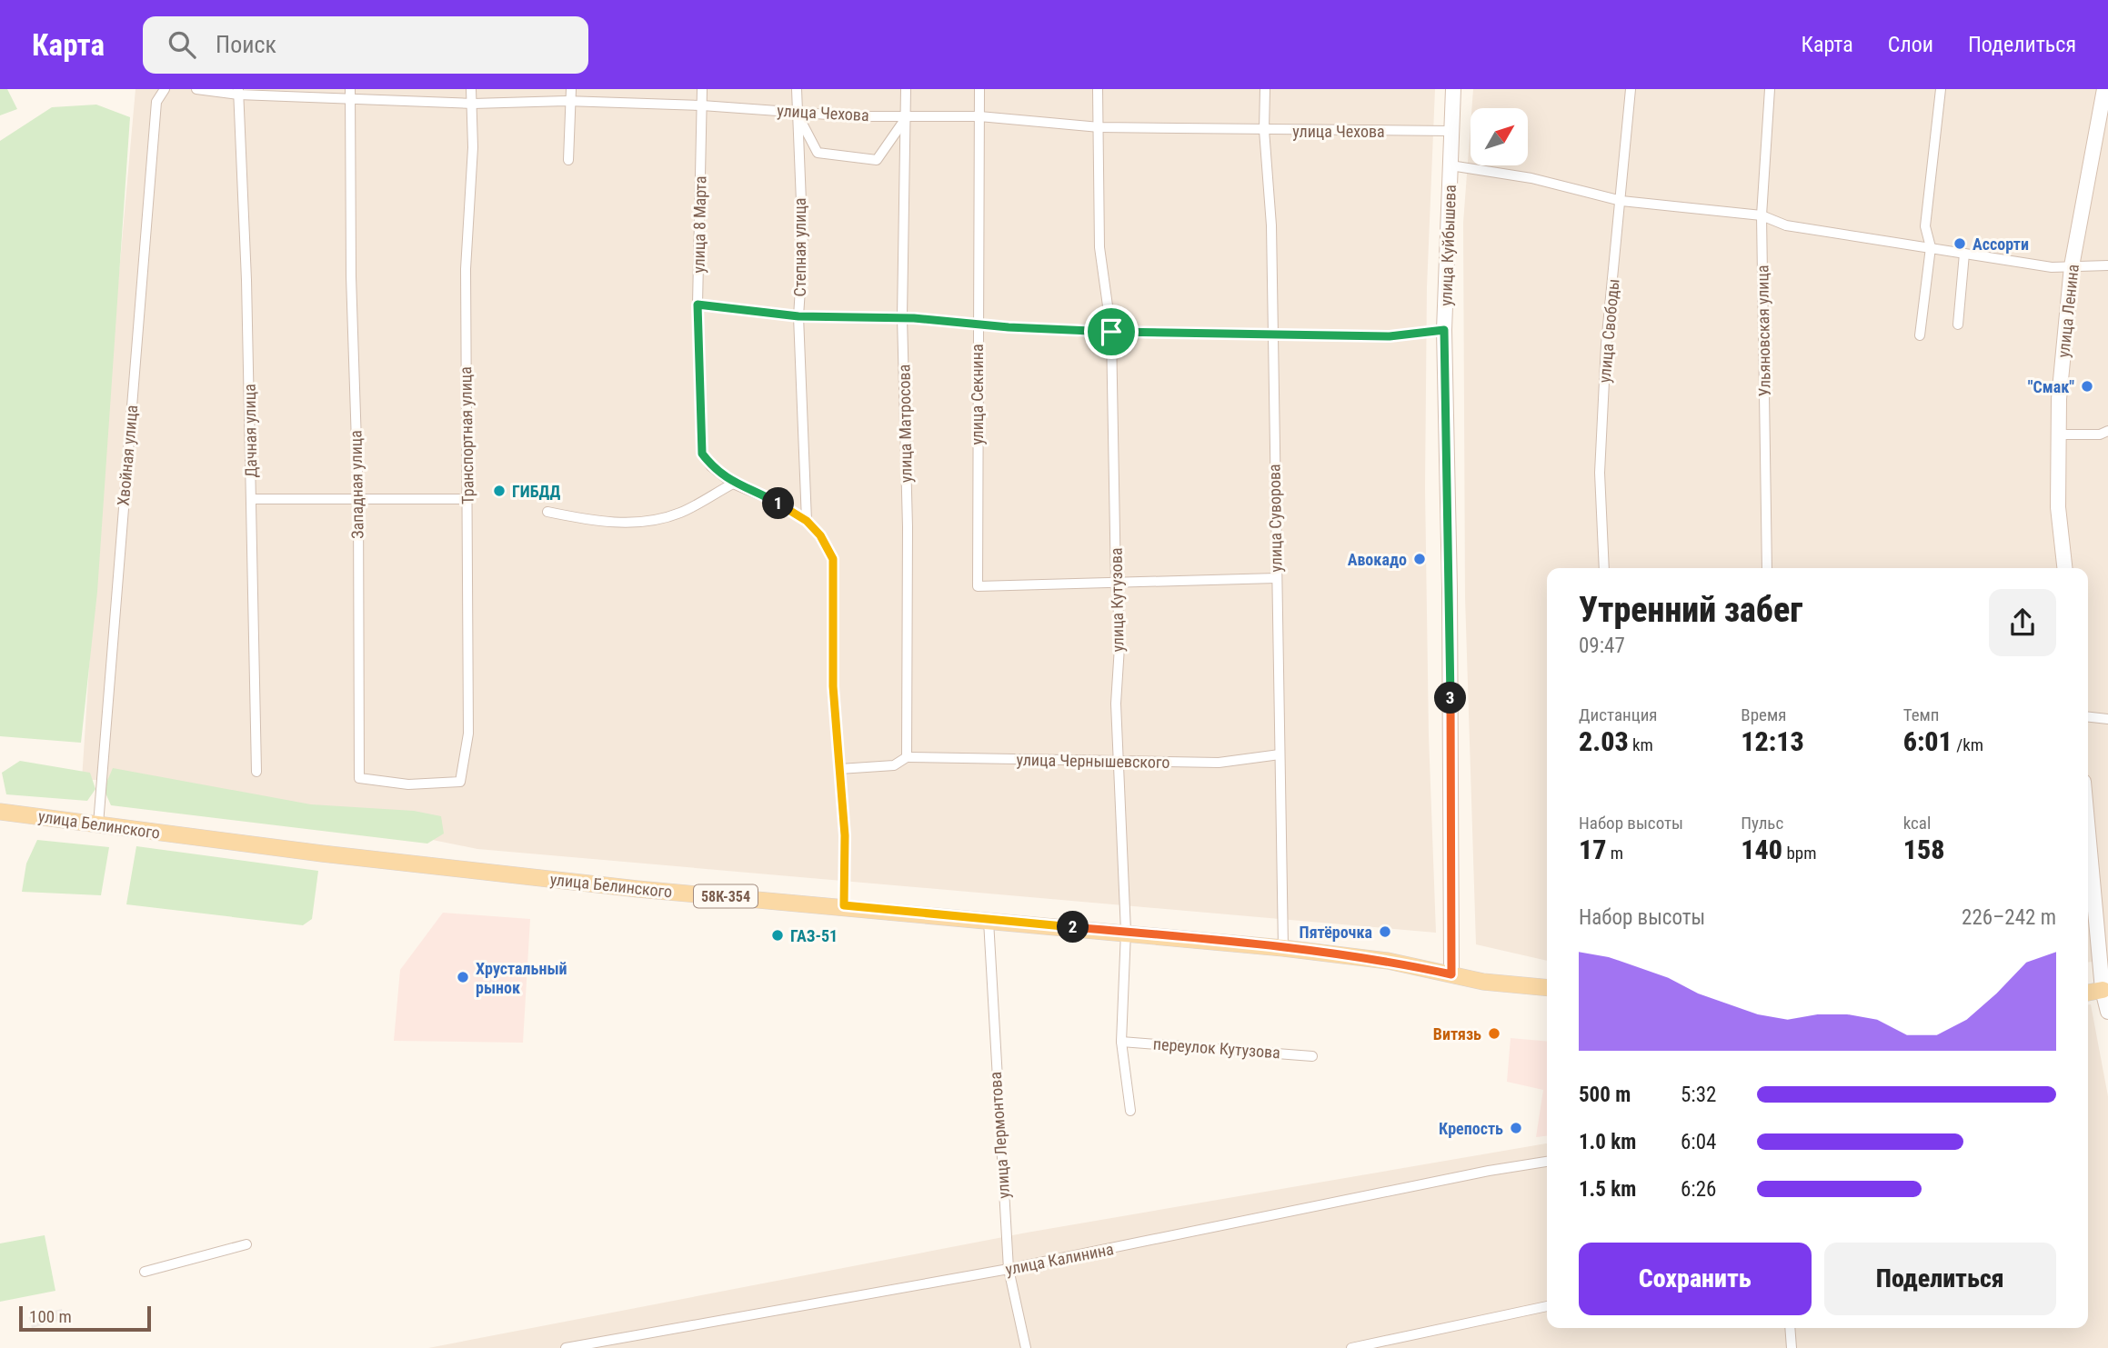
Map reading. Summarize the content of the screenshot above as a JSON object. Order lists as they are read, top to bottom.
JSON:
{
  "streets": {
    "main road": [
      "улица Куйбышева",
      "улица Ленина",
      "улица Белинского",
      "58К-354"
    ],
    "street": [
      "улица Чехова",
      "улица 8 Марта",
      "Степная улица",
      "улица Свободы",
      "Ульяновская улица",
      "улица Секнина",
      "улица Матросова",
      "Дачная улица",
      "Транспортная улица",
      "Хвойная улица",
      "Западная улица",
      "улица Суворова",
      "улица Кутузова",
      "улица Чернышевского",
      "переулок Кутузова",
      "улица Лермонтова",
      "улица Калинина"
    ]
  },
  "crossings": [
    ["улица Чехова", "улица 8 Марта"],
    ["улица Чехова", "улица Куйбышева"],
    ["улица Чехова", "Степная улица"],
    ["улица Чехова", "улица Секнина"],
    ["улица Чехова", "улица Матросова"],
    ["улица Чехова", "Дачная улица"],
    ["улица Чехова", "Транспортная улица"],
    ["улица Чехова", "Западная улица"],
    ["улица Чехова", "улица Суворова"],
    ["улица Чехова", "улица Кутузова"],
    ["улица Куйбышева", "улица Белинского"],
    ["улица Секнина", "улица Кутузова"],
    ["улица Матросова", "улица Чернышевского"],
    ["Транспортная улица", "Западная улица"],
    ["Хвойная улица", "улица Белинского"],
    ["улица Суворова", "улица Чернышевского"],
    ["улица Суворова", "улица Белинского"],
    ["улица Кутузова", "улица Чернышевского"],
    ["улица Кутузова", "улица Белинского"],
    ["улица Кутузова", "переулок Кутузова"],
    ["улица Белинского", "улица Лермонтова"],
    ["улица Лермонтова", "улица Калинина"]
  ],
  "places": [
    "Ассорти",
    "\"Смак\"",
    "ГИБДД",
    "Авокадо",
    "Пятёрочка",
    "ГАЗ-51",
    "Хрустальный рынок",
    "Витязь",
    "Крепость"
  ],
  "scale_bar": "100 m",
  "north": "top right",
  "page": {
    "header": "Карта",
    "search": "Поиск",
    "nav": ["Карта", "Слои", "Поделиться"],
    "pins": ["1", "3", "2"],
    "heading": ["Утренний забег", "09:47"],
    "stats": [
      ["Дистанция", "2.03 km"],
      ["Время", "12:13"],
      ["Темп", "6:01 /km"],
      ["Набор высоты", "17 m"],
      ["Пульс", "140 bpm"],
      ["kcal", "158"]
    ],
    "chart": ["Набор высоты", "226–242 m"],
    "list": [
      {
        "name": "500 m",
        "note": "5:32"
      },
      {
        "name": "1.0 km",
        "note": "6:04"
      },
      {
        "name": "1.5 km",
        "note": "6:26"
      }
    ],
    "buttons": ["Сохранить", "Поделиться"],
    "scale": "100 m"
  }
}
